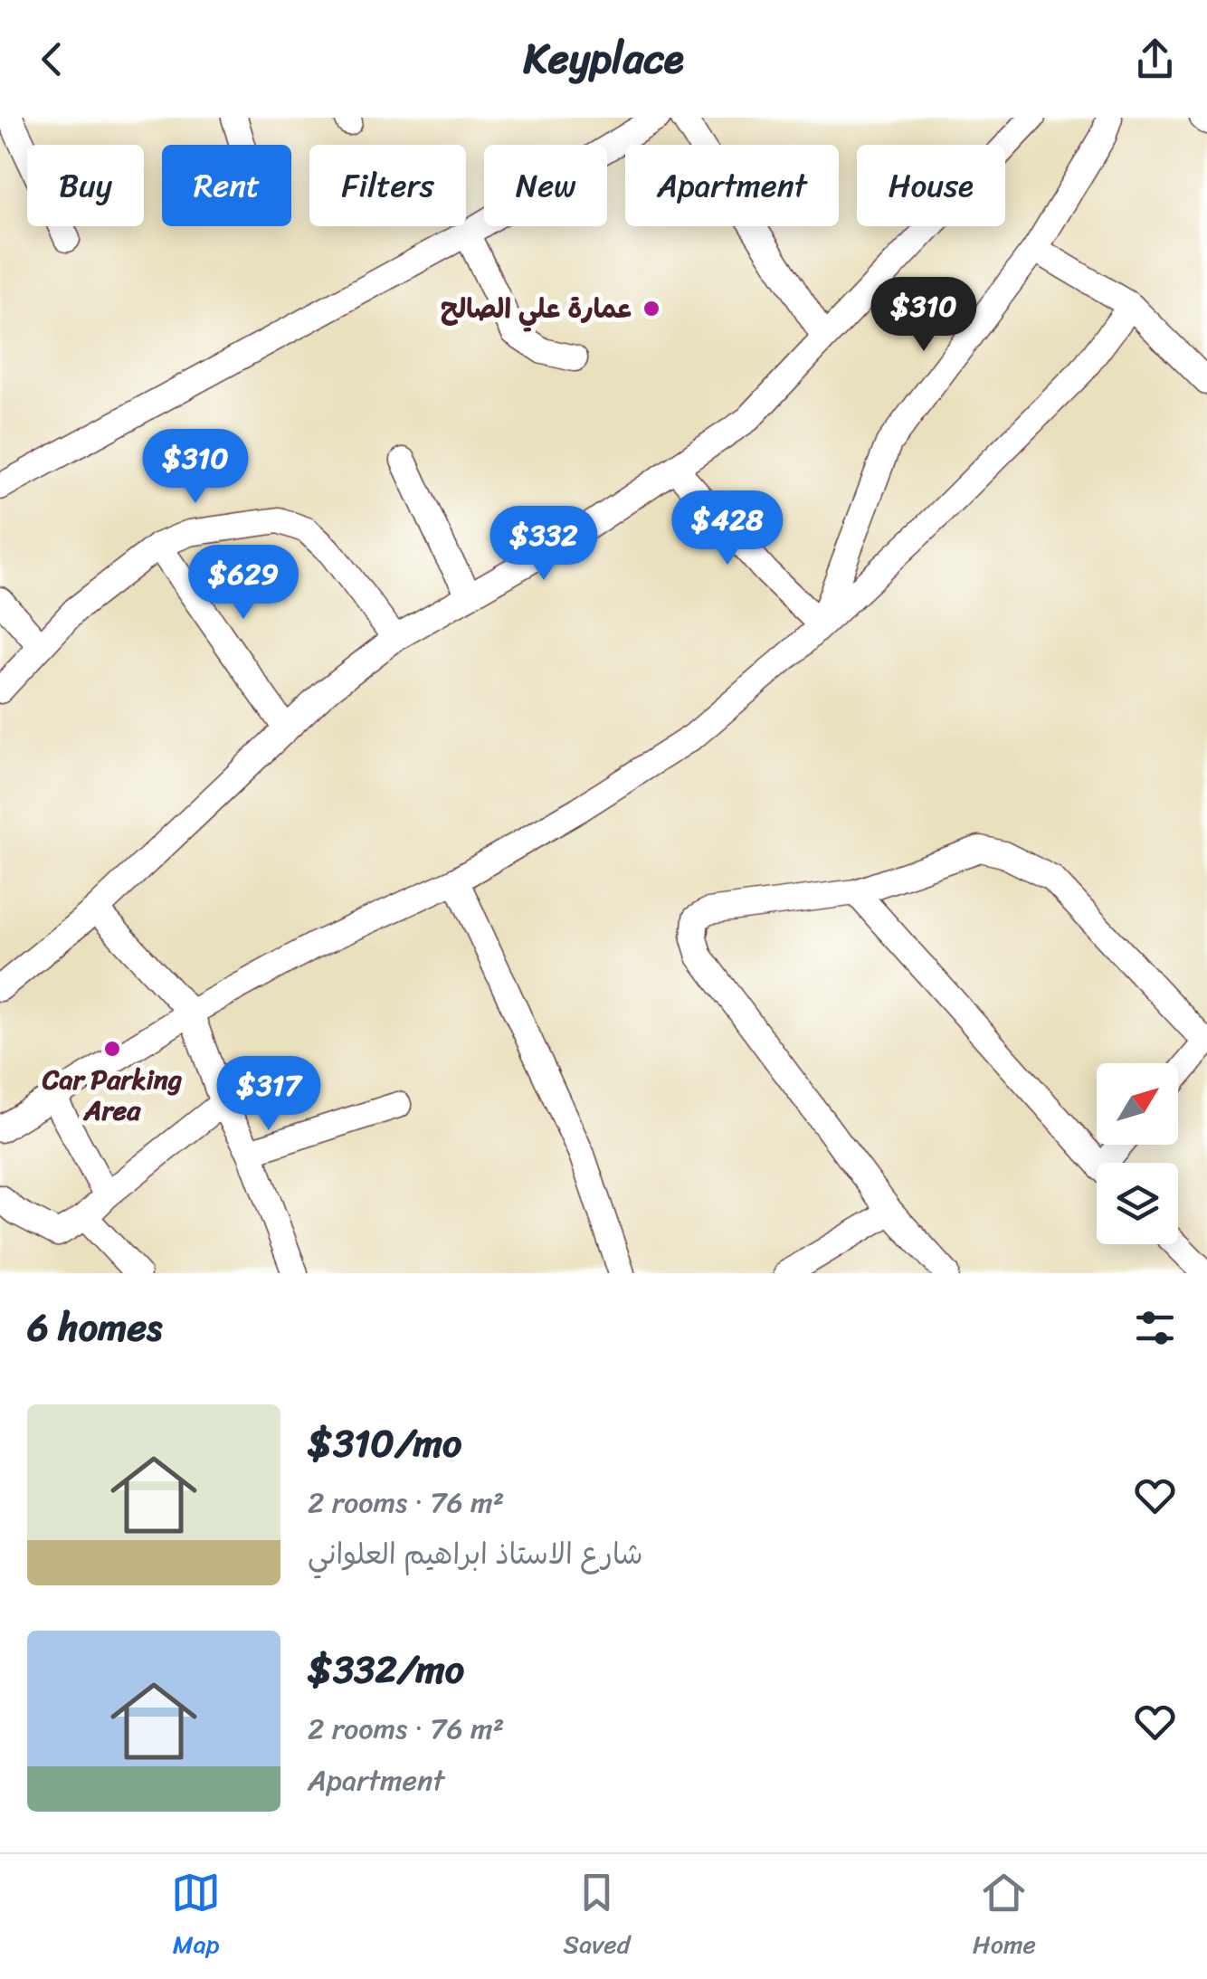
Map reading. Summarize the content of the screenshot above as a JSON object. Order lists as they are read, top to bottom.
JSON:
{
  "places": ["عمارة علي الصالح", "Car Parking Area"],
  "north": "top right",
  "page": {
    "header": "Keyplace",
    "chip": [
      "Buy",
      "Rent",
      "Filters",
      "New",
      "Apartment",
      "House"
    ],
    "price": [
      "$310",
      "$310",
      "$428",
      "$332",
      "$629",
      "$317"
    ],
    "heading": "6 homes",
    "list": [
      {
        "name": "$310/mo",
        "note": "2 rooms · 76 m² · شارع الاستاذ ابراهيم العلواني"
      },
      {
        "name": "$332/mo",
        "note": "2 rooms · 76 m² · Apartment"
      }
    ],
    "tabs": ["Map", "Saved", "Home"]
  }
}
